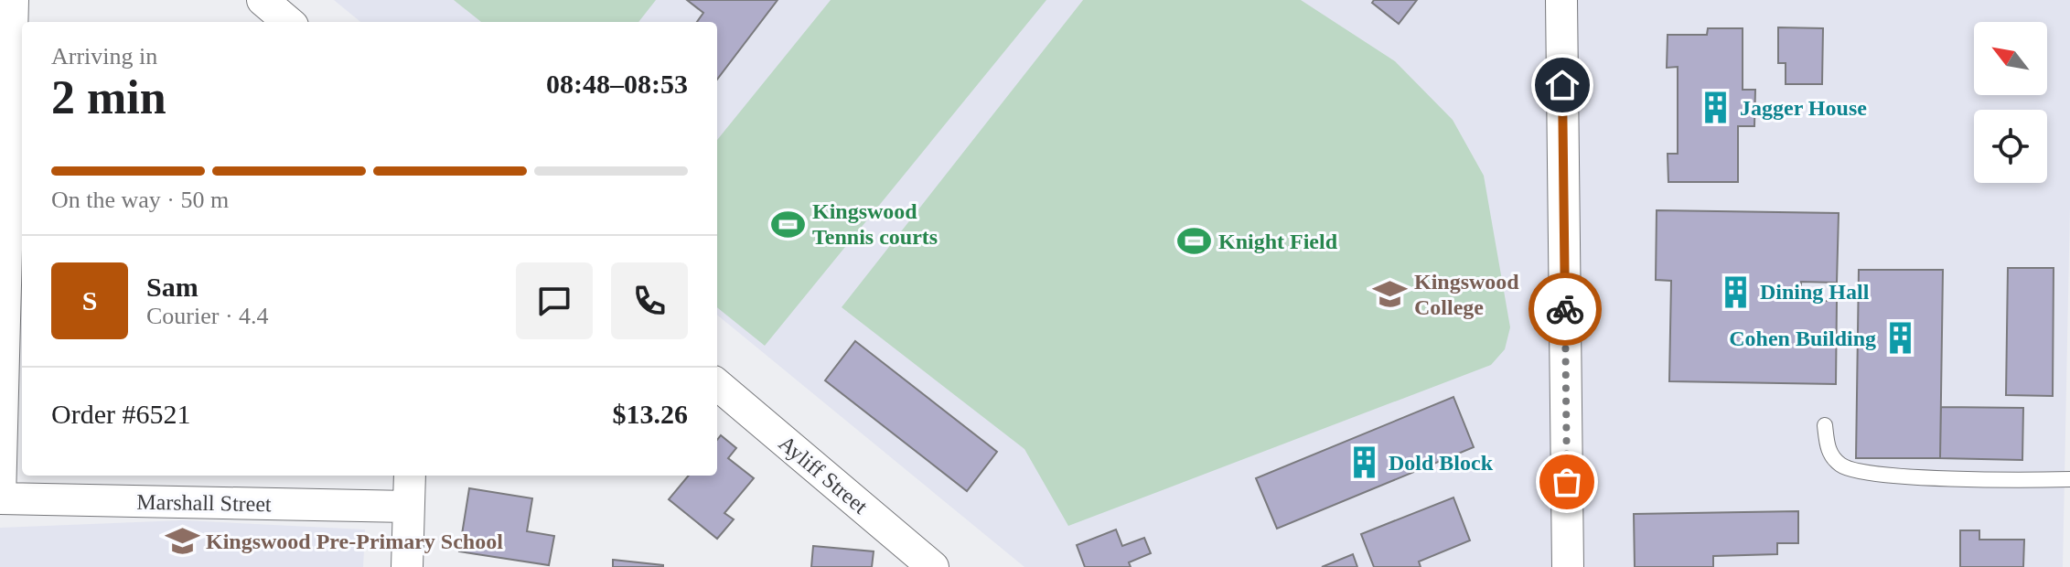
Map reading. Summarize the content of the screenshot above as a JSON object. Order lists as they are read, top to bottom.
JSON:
{
  "streets": {
    "street": ["Ayliff Street", "Marshall Street"]
  },
  "places": {
    "building": [
      "Jagger House",
      "Dining Hall",
      "Cohen Building",
      "Dold Block"
    ],
    "sports": ["Kingswood Tennis courts", "Knight Field"],
    "school or university": ["Kingswood College", "Kingswood Pre-Primary School"]
  },
  "north": "top left",
  "page": {
    "heading": ["2 min", "Arriving in", "08:48–08:53"],
    "panel": [
      "Sam",
      "Courier · 4.4",
      "Order #6521",
      "$13.26"
    ],
    "bar": "On the way · 50 m",
    "round": "S"
  }
}
